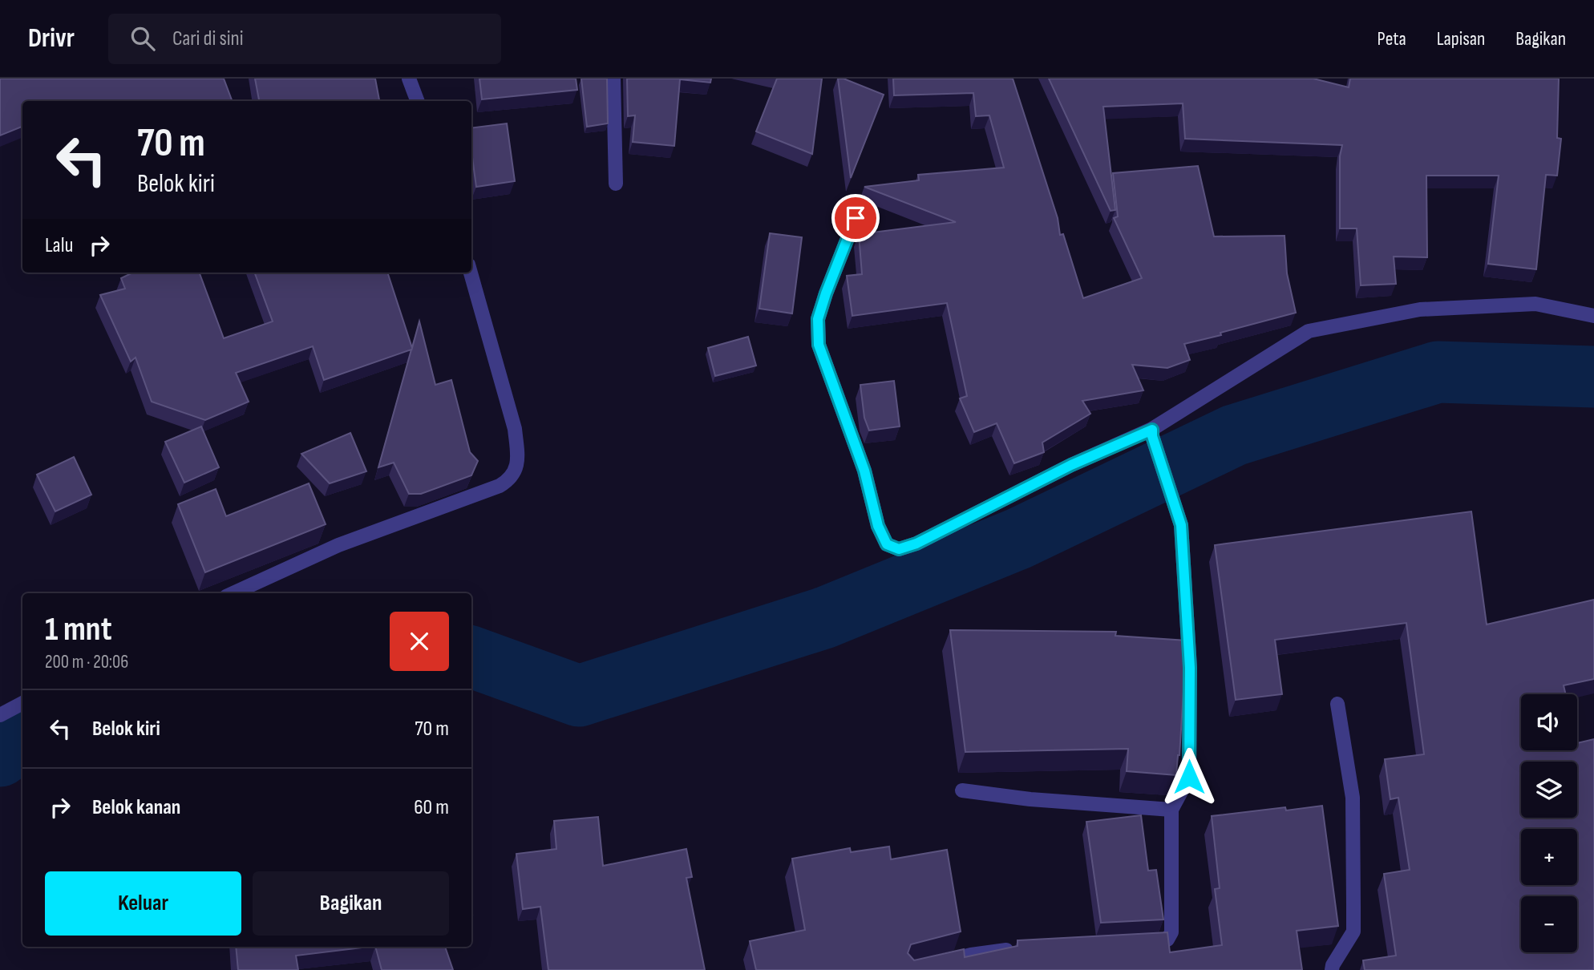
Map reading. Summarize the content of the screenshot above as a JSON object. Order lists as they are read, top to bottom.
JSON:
{
  "page": {
    "header": "Drivr",
    "search": "Cari di sini",
    "nav": ["Peta", "Lapisan", "Bagikan"],
    "turn": ["70 m", "Belok kiri"],
    "then": "Lalu",
    "heading": ["1 mnt", "200 m · 20:06"],
    "list": [
      {
        "name": "Belok kiri",
        "value": "70 m"
      },
      {
        "name": "Belok kanan",
        "value": "60 m"
      }
    ],
    "map_buttons": ["+", "−"],
    "buttons": ["Keluar", "Bagikan"]
  }
}
